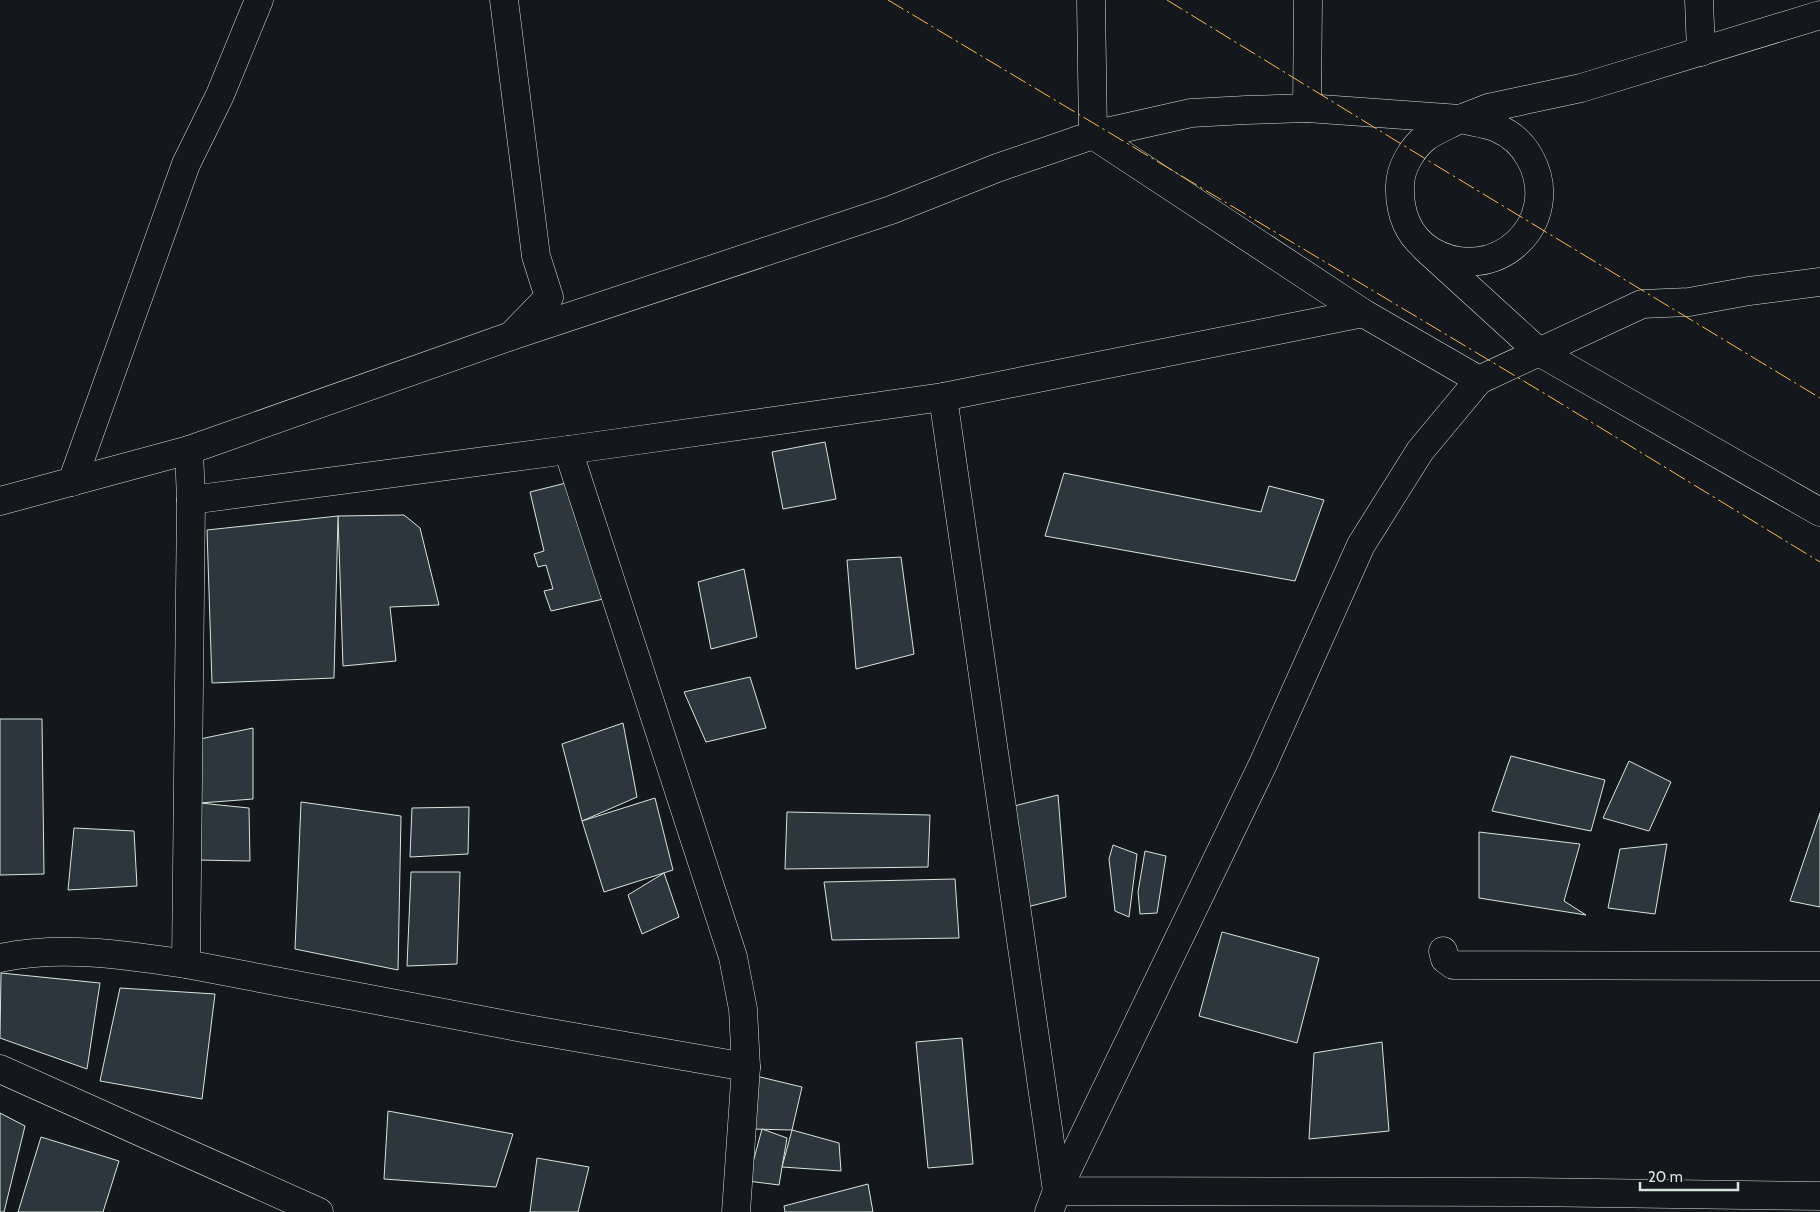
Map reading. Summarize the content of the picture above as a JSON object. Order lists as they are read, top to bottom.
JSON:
{
  "scale_bar": "20 m"
}
